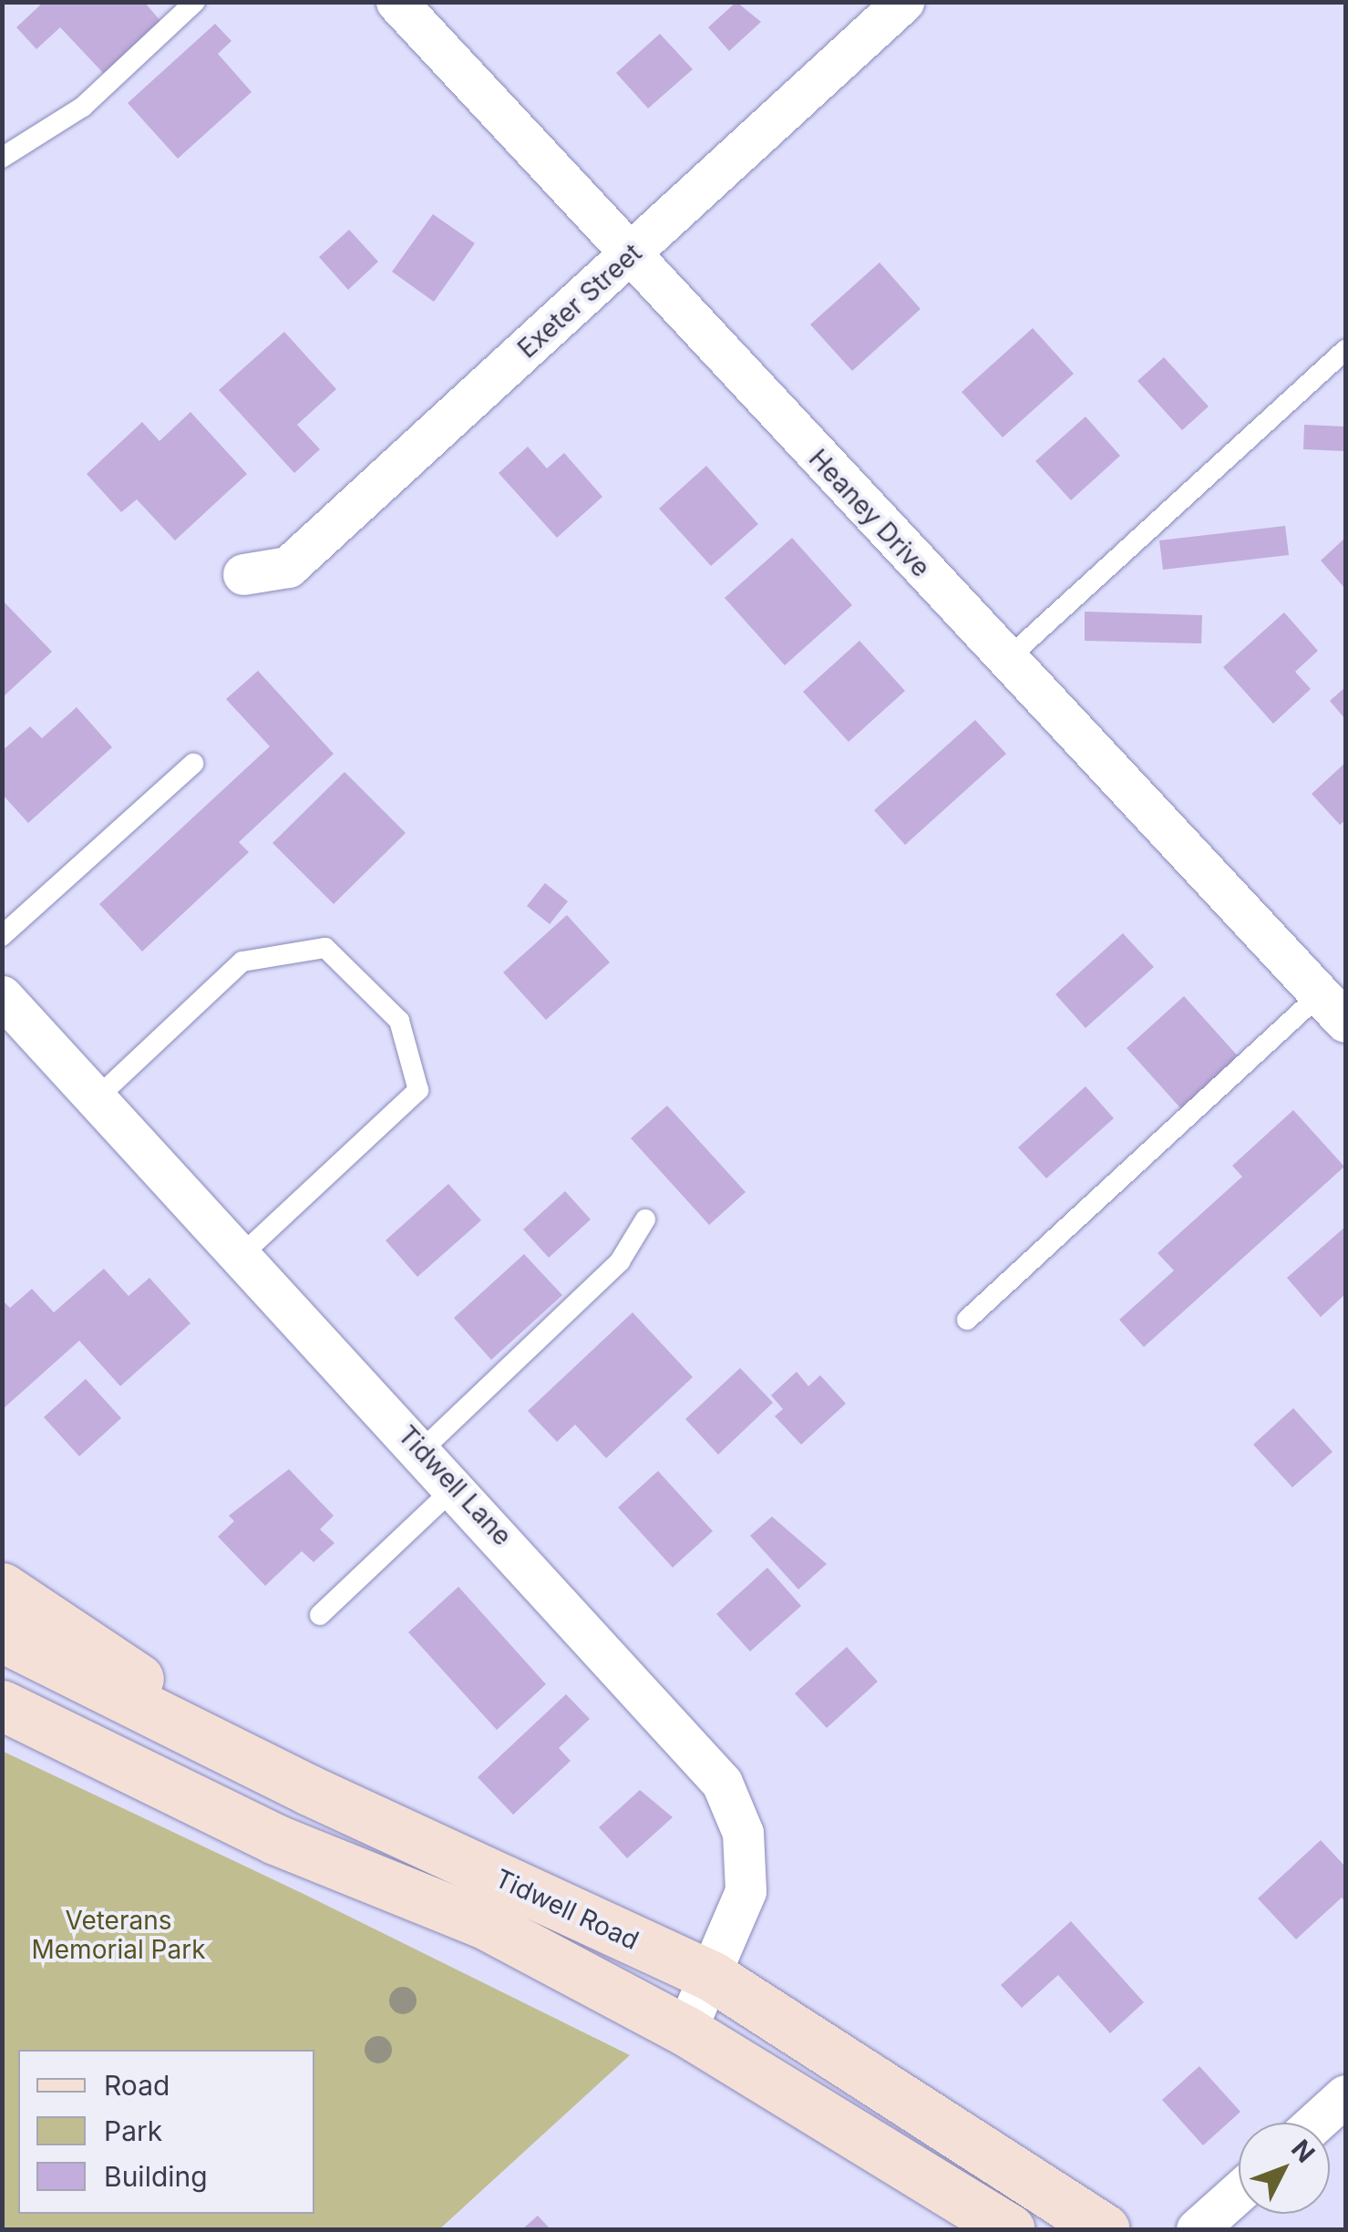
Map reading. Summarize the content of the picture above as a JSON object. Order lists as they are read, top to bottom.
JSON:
{
  "streets": {
    "main road": ["Tidwell Road"],
    "street": ["Exeter Street", "Heaney Drive", "Tidwell Lane"]
  },
  "crossings": [
    ["Exeter Street", "Heaney Drive"],
    ["Tidwell Lane", "Tidwell Road"]
  ],
  "parks": ["Veterans Memorial Park"],
  "legend": ["Road", "Park", "Building"],
  "north": "top right"
}
